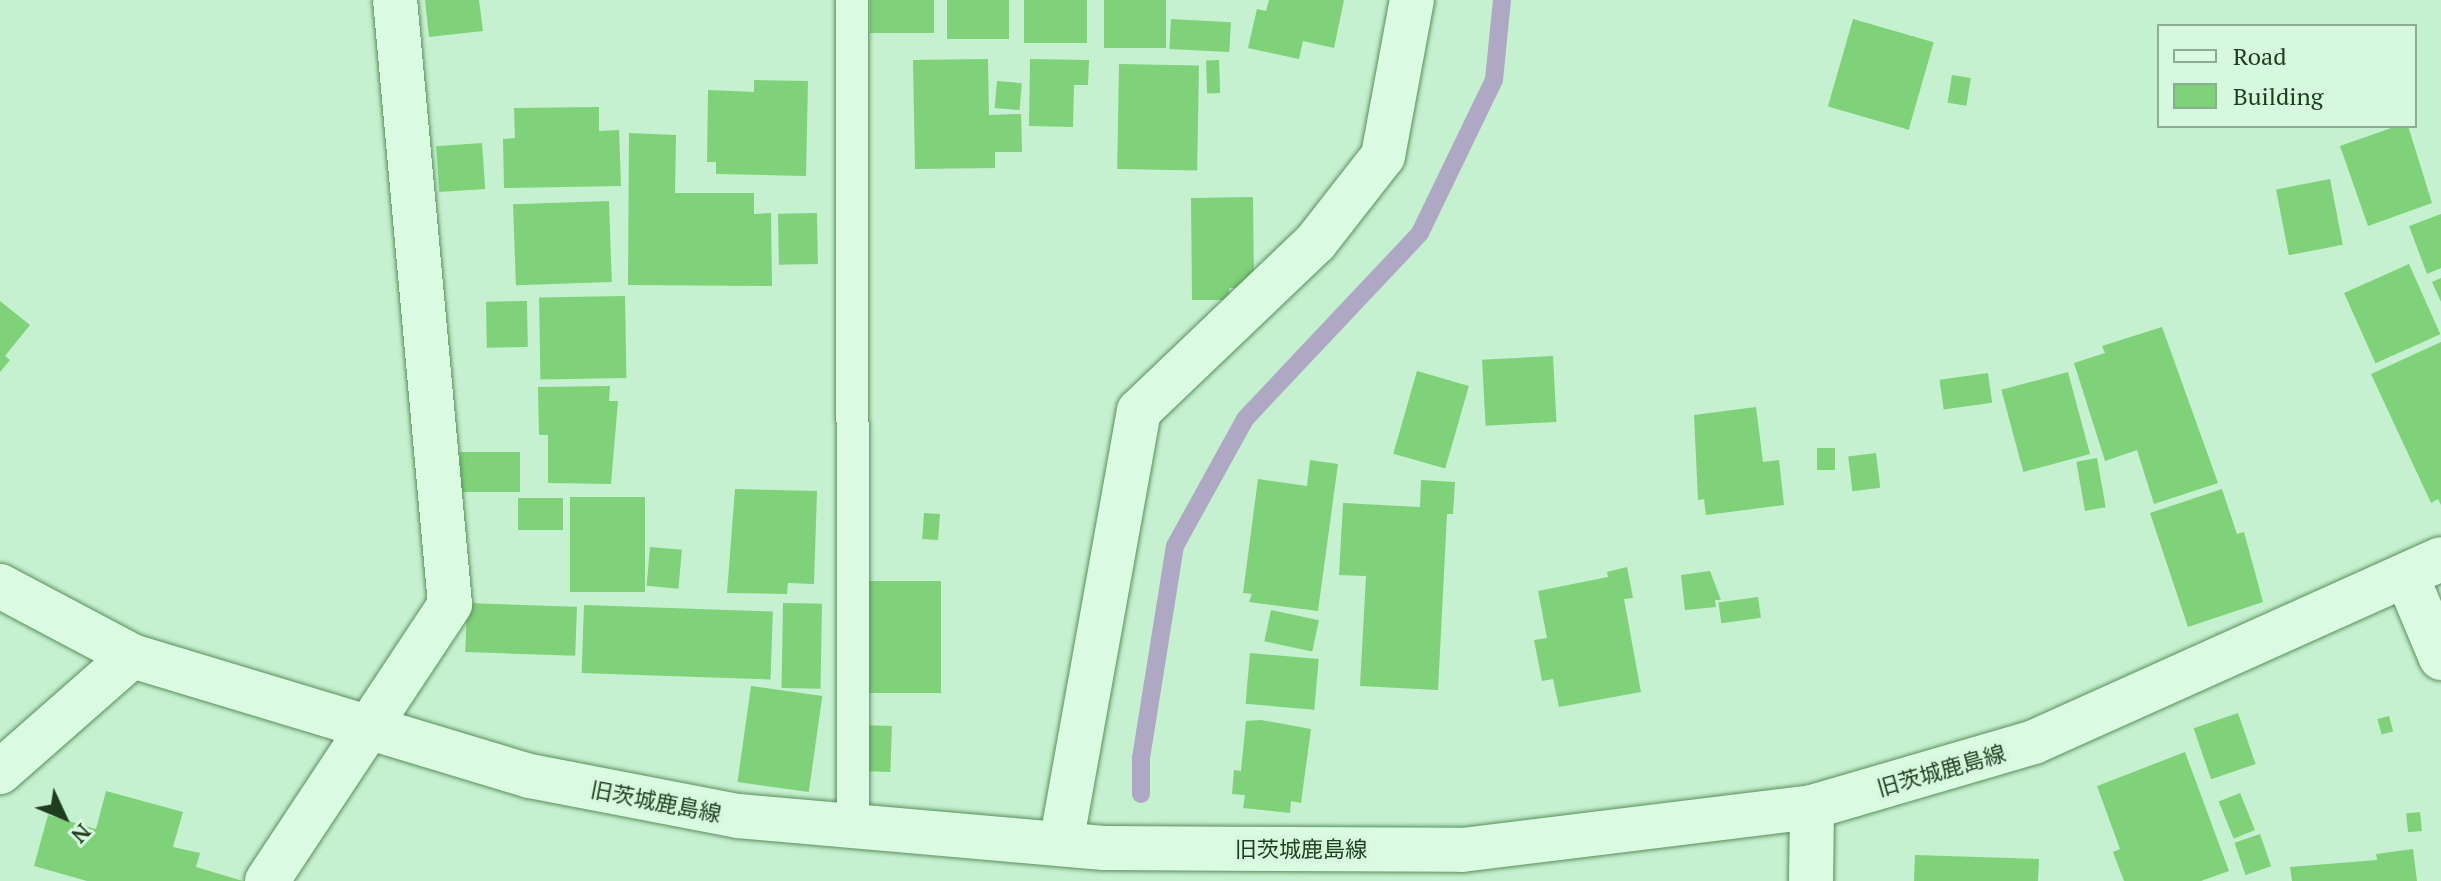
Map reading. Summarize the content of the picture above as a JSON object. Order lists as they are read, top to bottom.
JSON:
{
  "streets": {
    "street": ["旧茨城鹿島線"]
  },
  "legend": ["Road", "Building"],
  "north": "bottom right"
}
